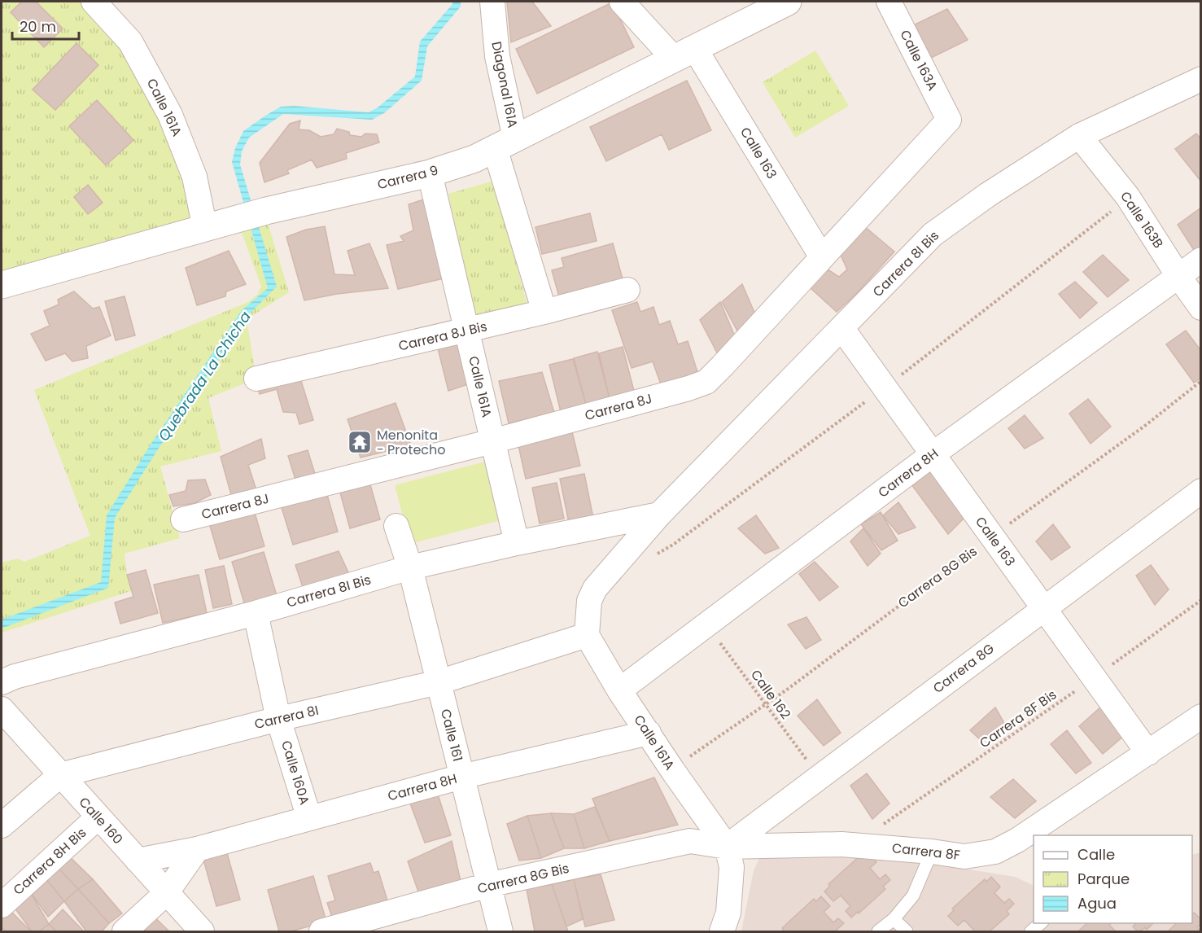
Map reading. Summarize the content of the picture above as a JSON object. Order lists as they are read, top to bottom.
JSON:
{
  "streets": {
    "street": [
      "Calle 163A",
      "Diagonal 161A",
      "Calle 161A",
      "Calle 163",
      "Carrera 9",
      "Calle 163B",
      "Carrera 8I Bis",
      "Carrera 8J Bis",
      "Carrera 8J",
      "Carrera 8H",
      "Carrera 8G Bis",
      "Carrera 8G",
      "Carrera 8I",
      "Calle 161",
      "Calle 160A",
      "Calle 160",
      "Carrera 8F",
      "Carrera 8H Bis"
    ],
    "path": ["Calle 162", "Carrera 8F Bis"]
  },
  "crossings": [
    ["Calle 163A", "Carrera 8J"],
    ["Diagonal 161A", "Carrera 9"],
    ["Diagonal 161A", "Carrera 8J Bis"],
    ["Calle 161A", "Carrera 9"],
    ["Calle 161A", "Carrera 8I Bis"],
    ["Calle 161A", "Carrera 8J Bis"],
    ["Calle 161A", "Carrera 8J"],
    ["Calle 161A", "Carrera 8H"],
    ["Calle 161A", "Carrera 8G Bis"],
    ["Calle 161A", "Carrera 8G"],
    ["Calle 161A", "Carrera 8I"],
    ["Calle 161A", "Carrera 8F"],
    ["Calle 163", "Carrera 9"],
    ["Calle 163", "Carrera 8I Bis"],
    ["Calle 163", "Carrera 8J"],
    ["Calle 163", "Carrera 8H"],
    ["Calle 163", "Carrera 8G Bis"],
    ["Calle 163", "Carrera 8G"],
    ["Calle 163", "Carrera 8F Bis"],
    ["Calle 163", "Carrera 8F"],
    ["Calle 163B", "Carrera 8I Bis"],
    ["Calle 163B", "Carrera 8H"],
    ["Carrera 8I Bis", "Carrera 8I"],
    ["Carrera 8I Bis", "Calle 161"],
    ["Carrera 8I Bis", "Calle 160A"],
    ["Carrera 8H", "Calle 162"],
    ["Carrera 8H", "Calle 161"],
    ["Carrera 8H", "Calle 160A"],
    ["Carrera 8H", "Calle 160"],
    ["Carrera 8G Bis", "Carrera 8G"],
    ["Carrera 8G Bis", "Calle 162"],
    ["Carrera 8G Bis", "Calle 161"],
    ["Carrera 8G Bis", "Carrera 8F"],
    ["Carrera 8G", "Calle 162"],
    ["Carrera 8G", "Carrera 8F"],
    ["Carrera 8I", "Calle 161"],
    ["Carrera 8I", "Calle 160A"],
    ["Carrera 8I", "Calle 160"],
    ["Calle 160", "Carrera 8H Bis"]
  ],
  "water": ["Quebrada La Chicha"],
  "places": {
    "temple": ["Menonita - Protecho"]
  },
  "legend": ["Calle", "Parque", "Agua"],
  "scale_bar": "20 m"
}
